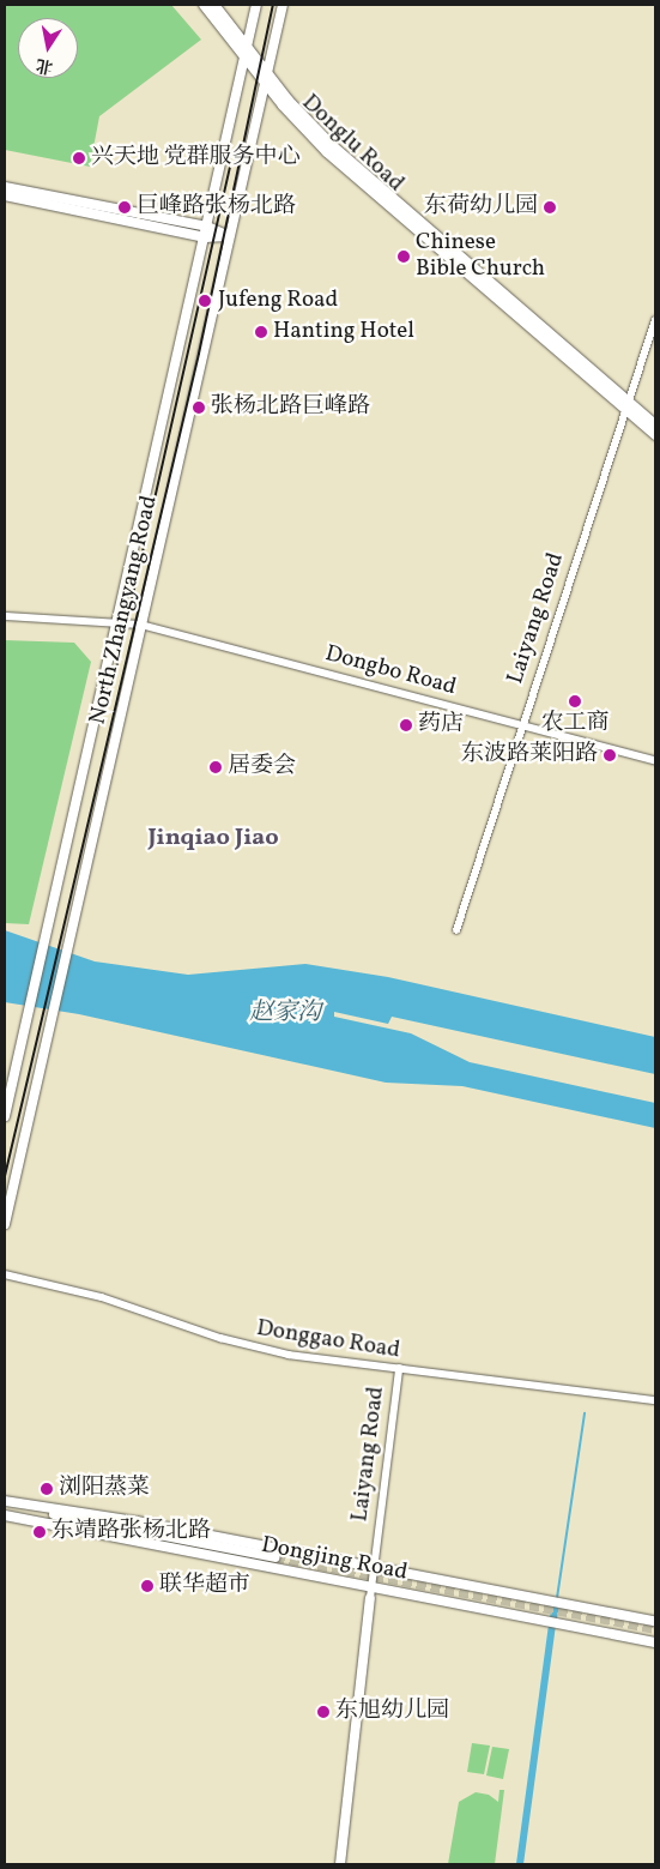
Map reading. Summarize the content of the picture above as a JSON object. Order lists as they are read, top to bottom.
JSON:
{
  "streets": {
    "main road": [
      "Donglu Road",
      "North Zhangyang Road",
      "Laiyang Road",
      "Dongjing Road"
    ],
    "street": ["Dongbo Road", "Donggao Road"]
  },
  "crossings": [
    ["Donglu Road", "North Zhangyang Road"],
    ["Donglu Road", "Laiyang Road"],
    ["North Zhangyang Road", "Dongbo Road"],
    ["Laiyang Road", "Dongbo Road"],
    ["Laiyang Road", "Donggao Road"],
    ["Laiyang Road", "Dongjing Road"]
  ],
  "districts": ["Jinqiao Jiao"],
  "water": ["赵家沟"],
  "places": [
    "兴天地 党群服务中心",
    "巨峰路张杨北路",
    "东荷幼儿园",
    "Chinese Bible Church",
    "Jufeng Road",
    "Hanting Hotel",
    "张杨北路巨峰路",
    "农工商",
    "药店",
    "东波路莱阳路",
    "居委会",
    "浏阳蒸菜",
    "东靖路张杨北路",
    "联华超市",
    "东旭幼儿园"
  ],
  "north": "bottom"
}
